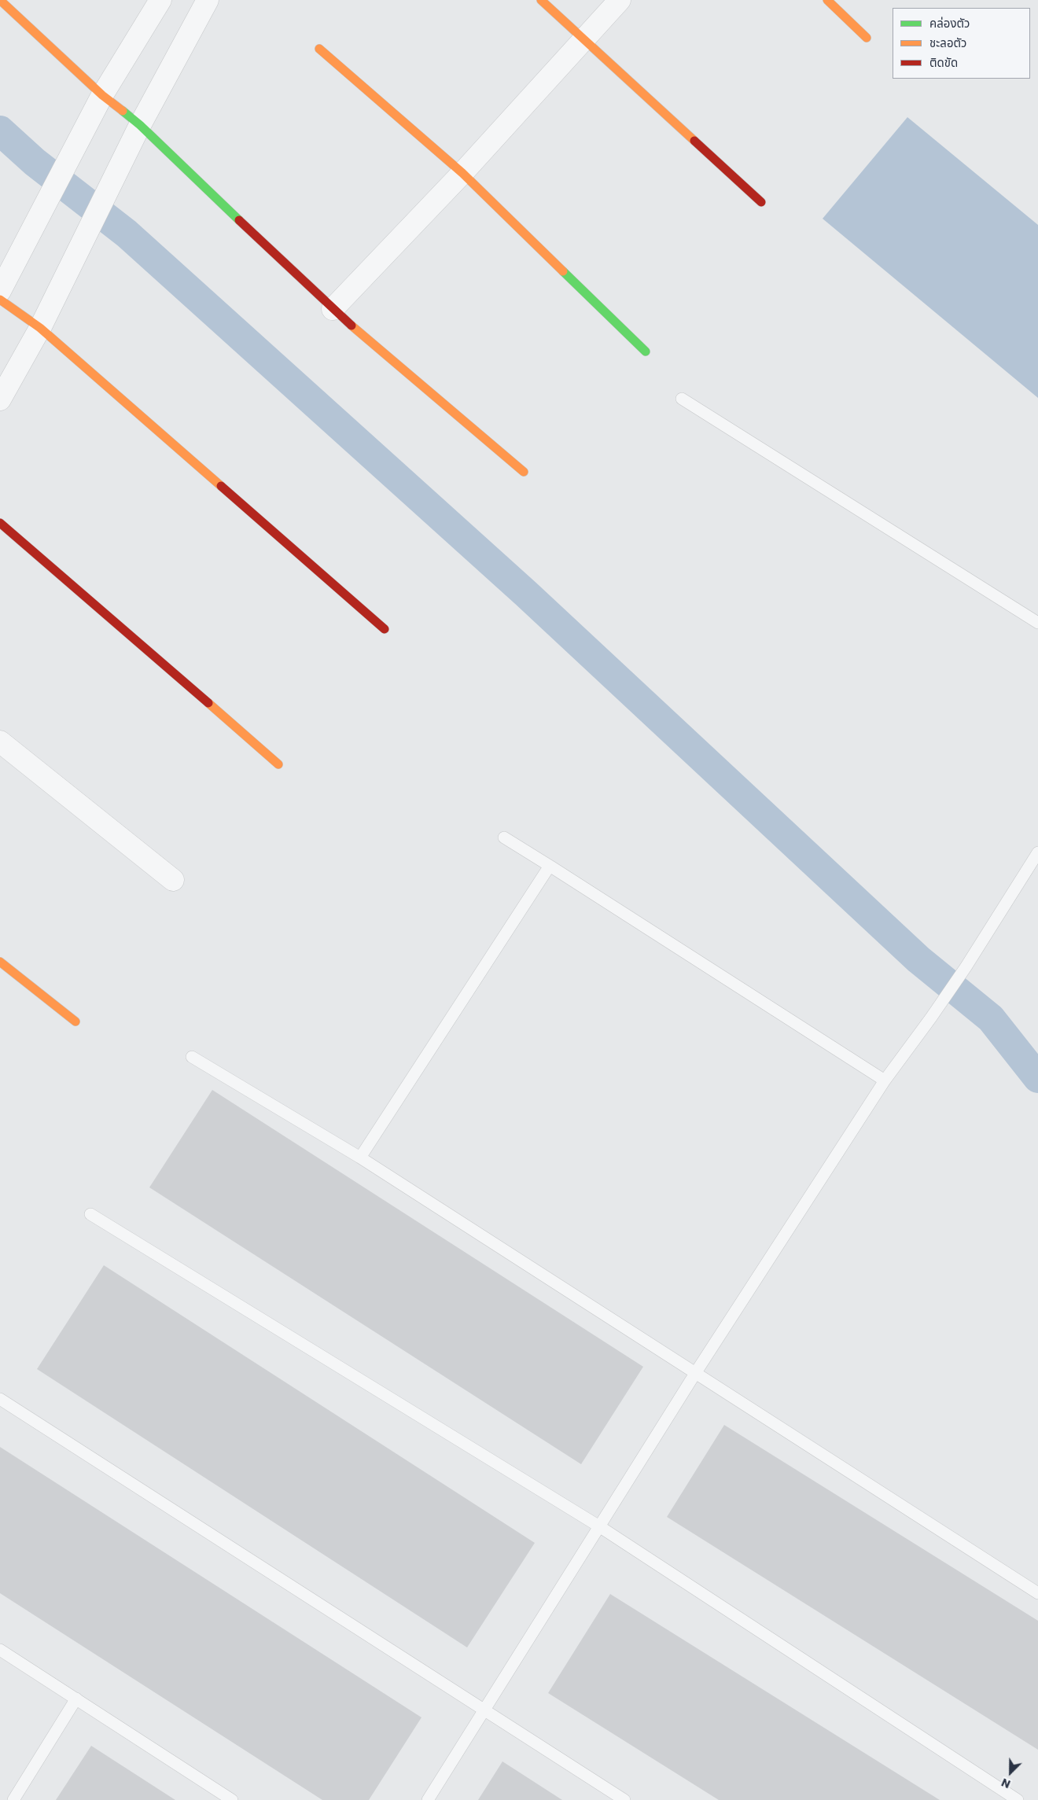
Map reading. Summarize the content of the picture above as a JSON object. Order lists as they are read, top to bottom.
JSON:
{
  "legend": ["คล่องตัว", "ชะลอตัว", "ติดขัด"],
  "north": "bottom left"
}
